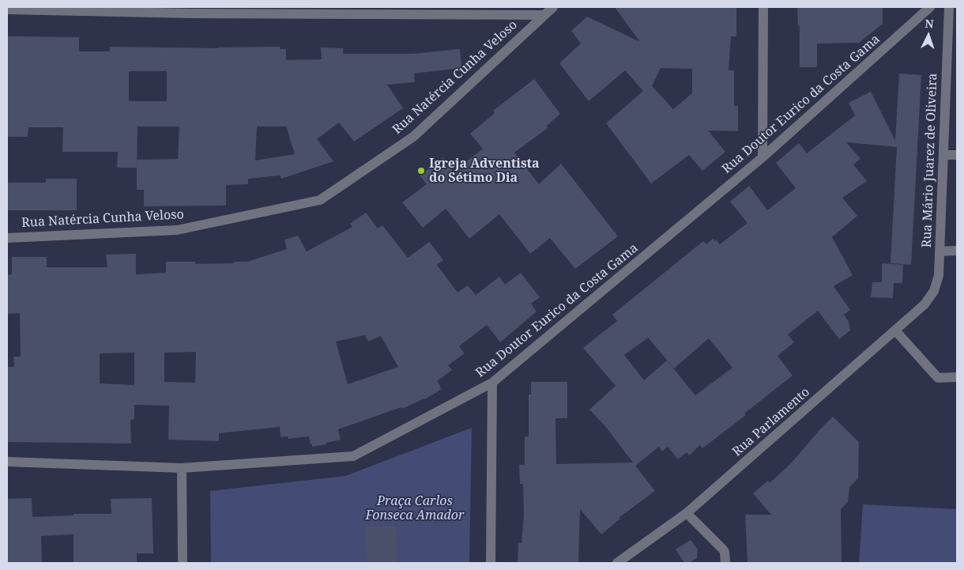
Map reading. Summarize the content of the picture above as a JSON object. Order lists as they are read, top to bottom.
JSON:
{
  "streets": {
    "street": [
      "Rua Natércia Cunha Veloso",
      "Rua Doutor Eurico da Costa Gama",
      "Rua Mário Juarez de Oliveira",
      "Rua Parlamento"
    ]
  },
  "crossings": [
    ["Rua Mário Juarez de Oliveira", "Rua Parlamento"]
  ],
  "parks": ["Praça Carlos Fonseca Amador"],
  "places": ["Igreja Adventista do Sétimo Dia"],
  "north": "top"
}
